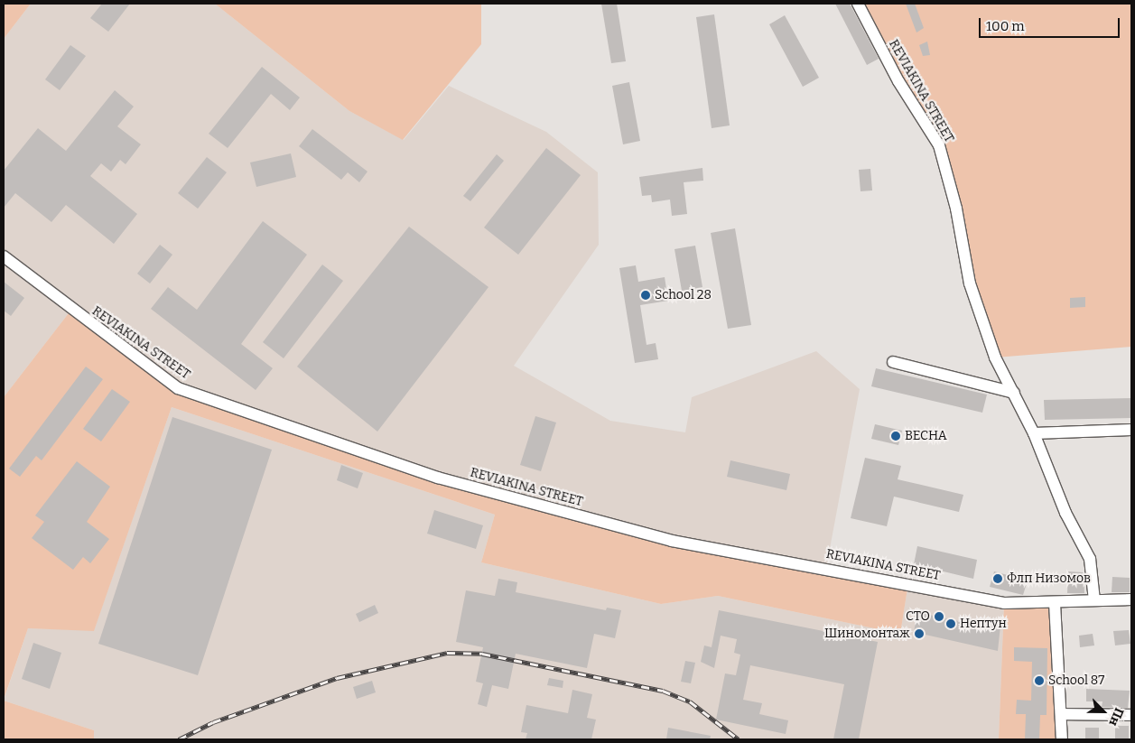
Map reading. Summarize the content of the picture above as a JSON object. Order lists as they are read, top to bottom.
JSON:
{
  "streets": {
    "street": ["REVIAKINA STREET"]
  },
  "places": [
    "School 28",
    "ВЕСНА",
    "Флп Низомов",
    "СТО",
    "Нептун",
    "Шиномонтаж",
    "School 87"
  ],
  "scale_bar": "100 m",
  "north": "bottom right"
}
